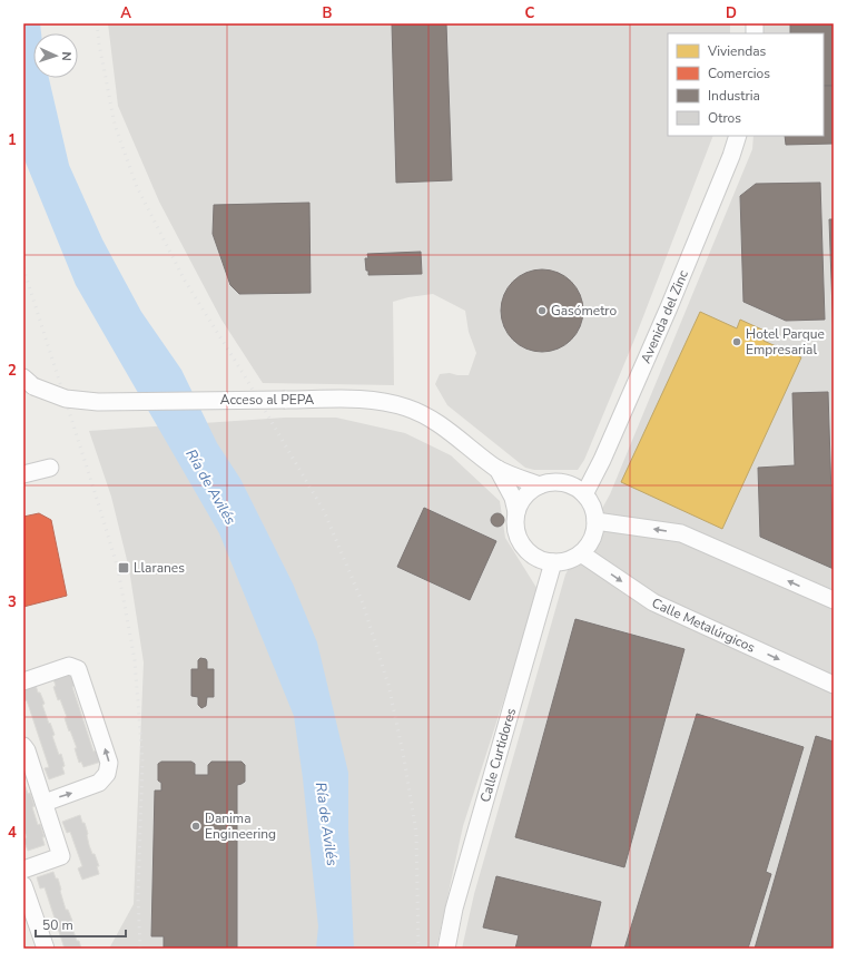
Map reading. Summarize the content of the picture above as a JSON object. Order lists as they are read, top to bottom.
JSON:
{
  "streets": {
    "street": [
      "Avenida del Zinc",
      "Acceso al PEPA",
      "Calle Metalúrgicos",
      "Calle Curtidores"
    ]
  },
  "crossings": [
    ["Avenida del Zinc", "Calle Metalúrgicos"],
    ["Avenida del Zinc", "Calle Curtidores"],
    ["Calle Metalúrgicos", "Calle Curtidores"]
  ],
  "water": ["Ría de Avilés"],
  "places": {
    "other": ["Gasómetro", "Hotel Parque Empresarial", "Danima Engineering"],
    "transit": ["Llaranes"]
  },
  "legend": [
    "Viviendas",
    "Comercios",
    "Industria",
    "Otros"
  ],
  "scale_bar": "50 m",
  "north": "right",
  "grid": {
    "columns": [
      "A",
      "B",
      "C",
      "D"
    ],
    "rows": [
      "1",
      "2",
      "3",
      "4"
    ]
  }
}
